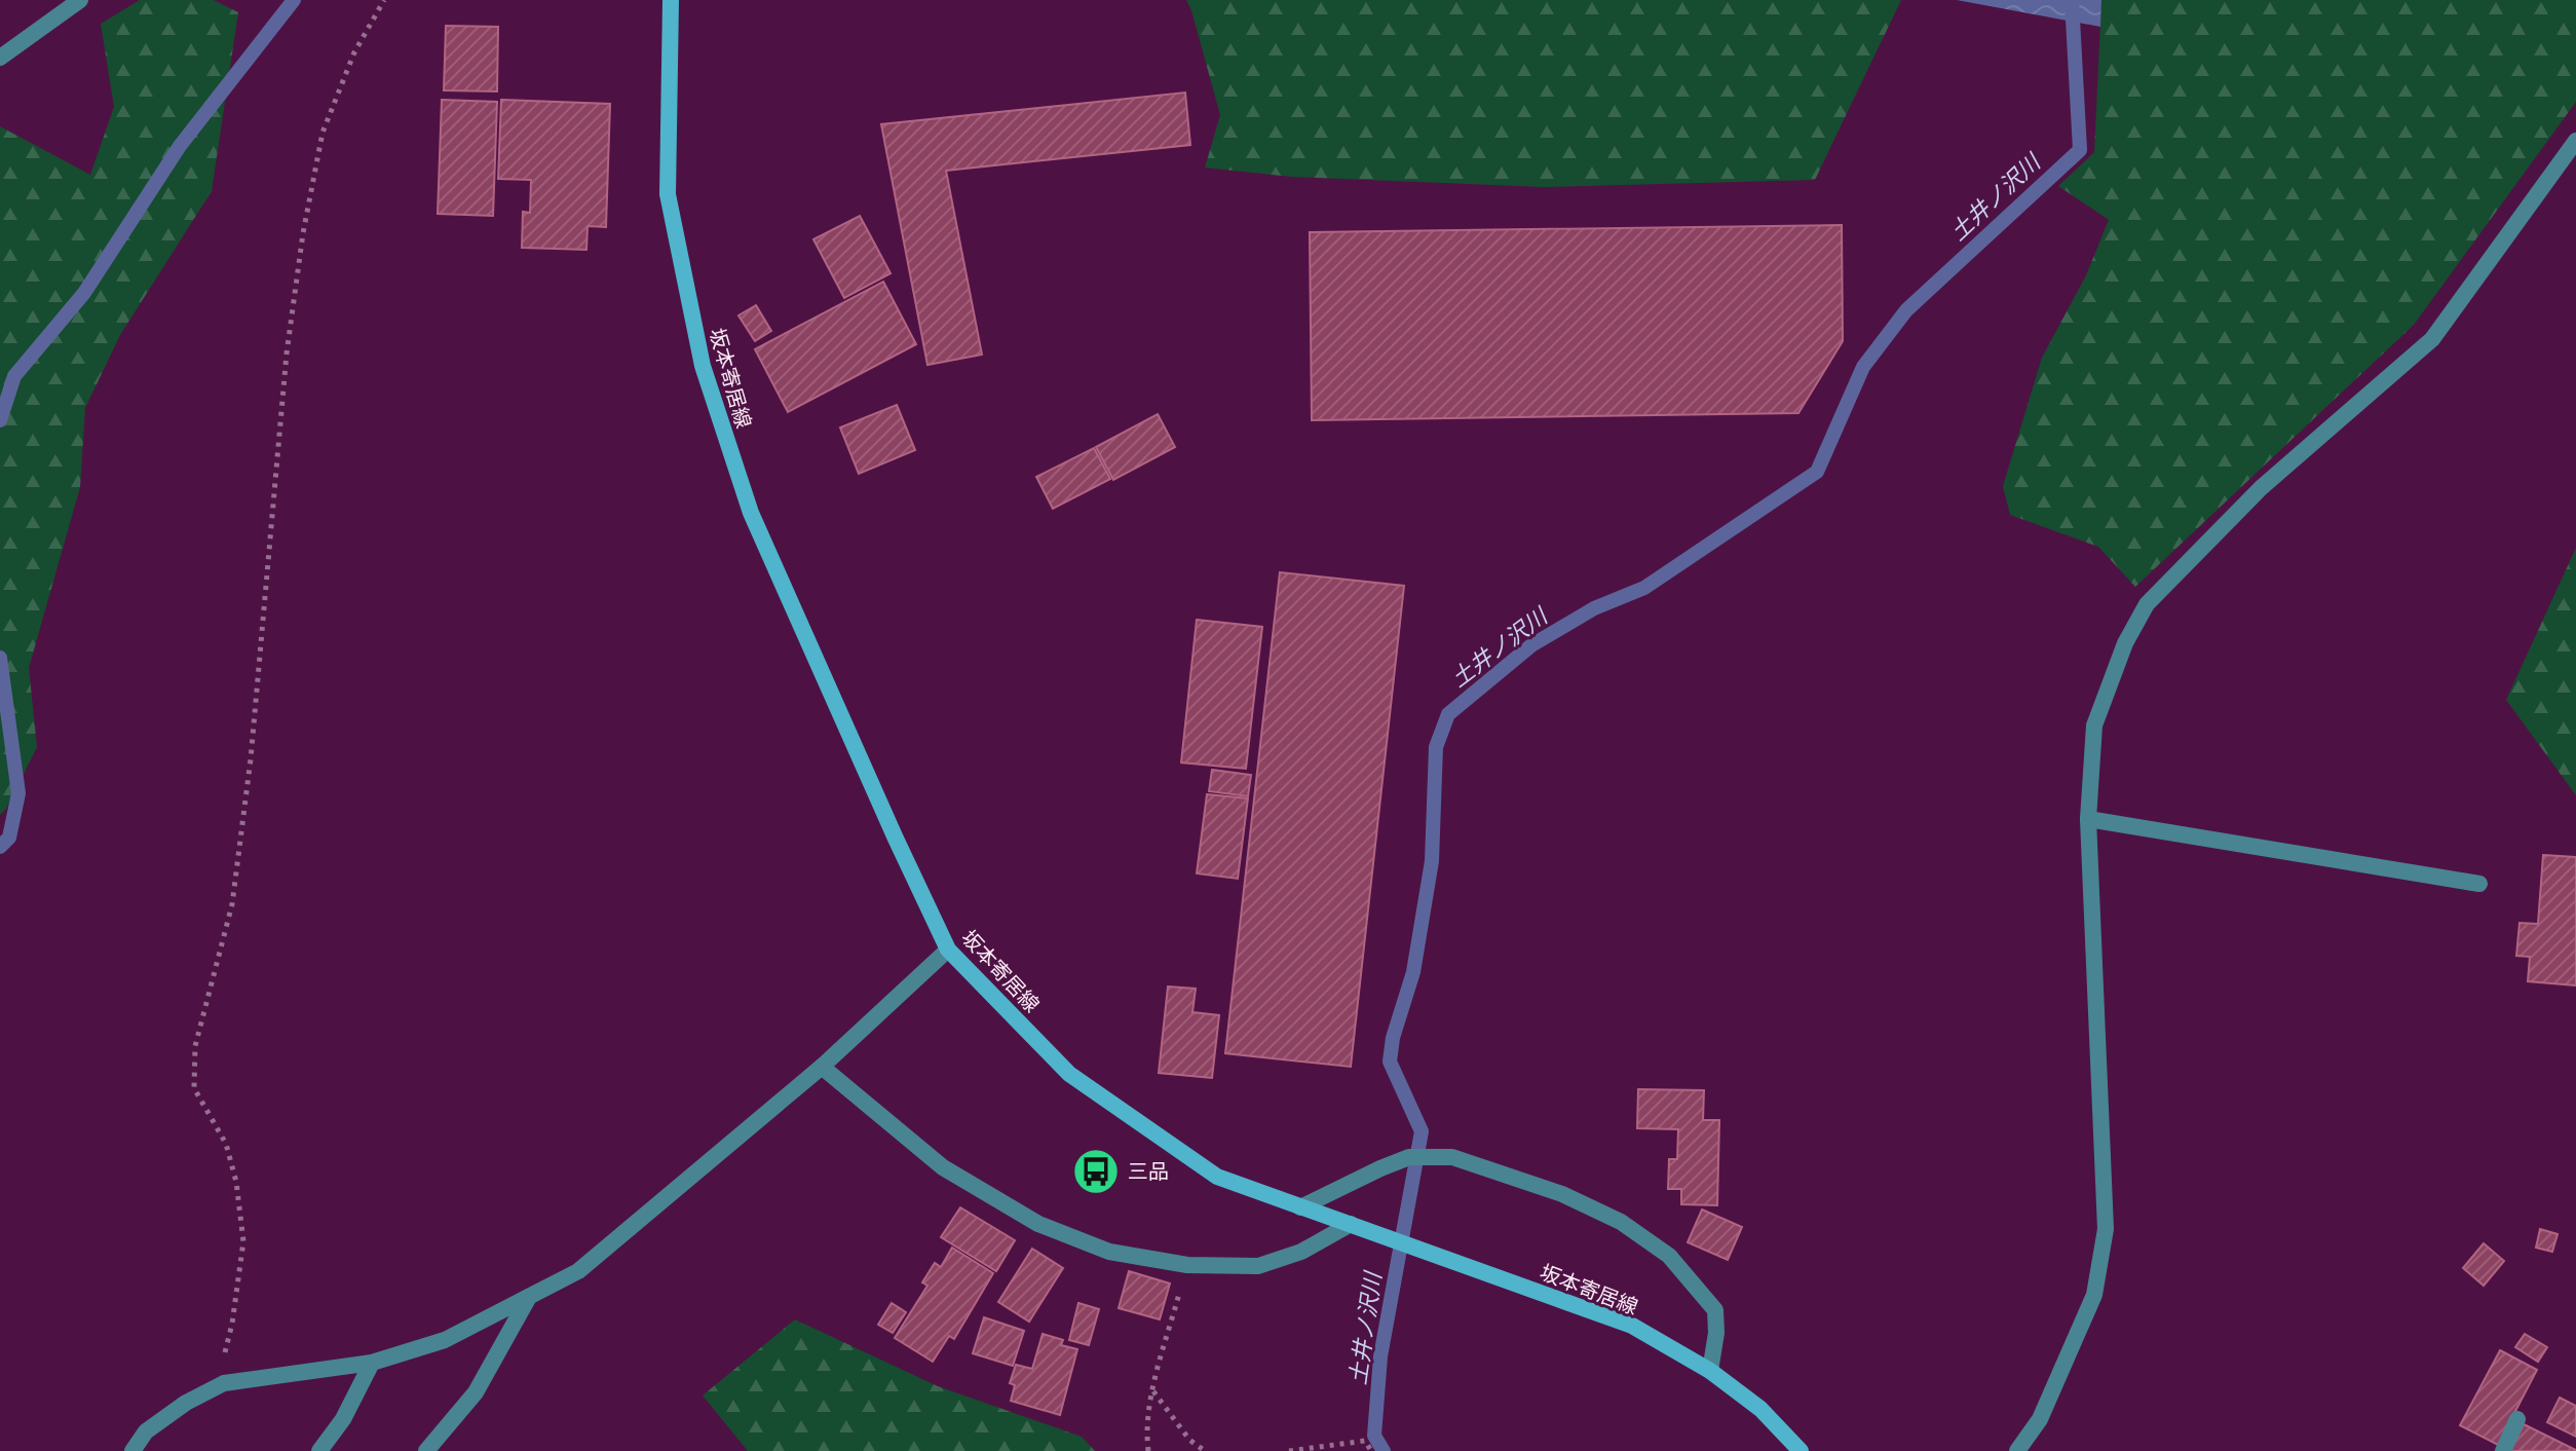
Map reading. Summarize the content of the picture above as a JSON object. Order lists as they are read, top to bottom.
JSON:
{
  "streets": {
    "main road": ["坂本寄居線"]
  },
  "water": ["土井ノ沢川"],
  "places": {
    "bus stop": ["三品"]
  }
}
